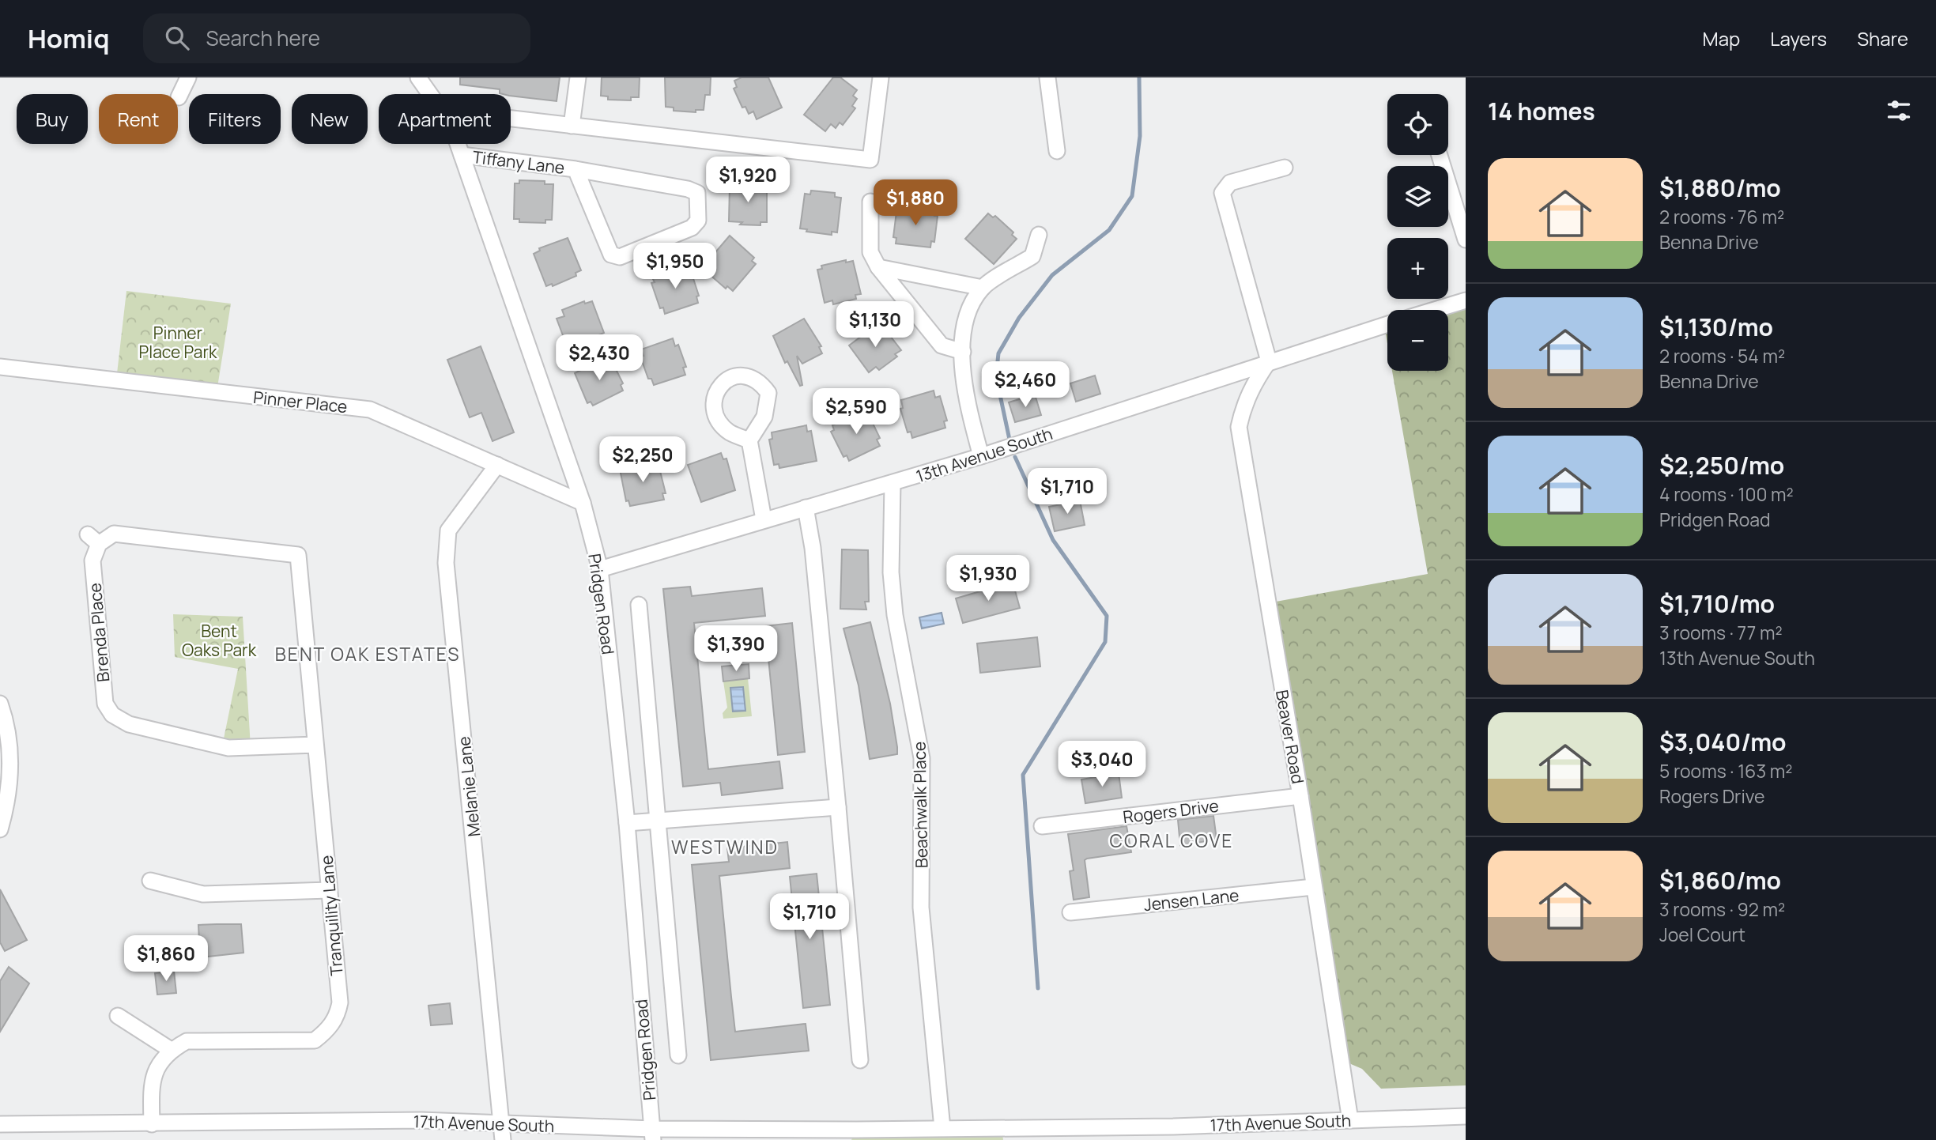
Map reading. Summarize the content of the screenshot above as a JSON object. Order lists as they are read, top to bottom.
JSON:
{
  "streets": {
    "street": [
      "Tiffany Lane",
      "Pinner Place",
      "13th Avenue South",
      "Pridgen Road",
      "Brenda Place",
      "Beaver Road",
      "Melanie Lane",
      "Beachwalk Place",
      "Rogers Drive",
      "Jensen Lane",
      "Tranquility Lane",
      "17th Avenue South"
    ]
  },
  "crossings": [
    ["Tiffany Lane", "Pridgen Road"],
    ["Pinner Place", "Pridgen Road"],
    ["Pinner Place", "Melanie Lane"],
    ["13th Avenue South", "Pridgen Road"],
    ["13th Avenue South", "Beaver Road"],
    ["13th Avenue South", "Beachwalk Place"],
    ["Pridgen Road", "17th Avenue South"],
    ["Brenda Place", "Tranquility Lane"],
    ["Beaver Road", "Rogers Drive"],
    ["Beaver Road", "Jensen Lane"],
    ["Beaver Road", "17th Avenue South"],
    ["Melanie Lane", "17th Avenue South"],
    ["Beachwalk Place", "17th Avenue South"]
  ],
  "districts": ["BENT OAK ESTATES", "CORAL COVE", "WESTWIND"],
  "parks": ["Pinner Place Park", "Bent Oaks Park"],
  "page": {
    "header": "Homiq",
    "search": "Search here",
    "nav": ["Map", "Layers", "Share"],
    "heading": "14 homes",
    "map_buttons": ["+", "−"],
    "chip": [
      "Buy",
      "Rent",
      "Filters",
      "New",
      "Apartment"
    ],
    "list": [
      {
        "name": "$1,880/mo",
        "note": "2 rooms · 76 m² · Benna Drive"
      },
      {
        "name": "$1,130/mo",
        "note": "2 rooms · 54 m² · Benna Drive"
      },
      {
        "name": "$2,250/mo",
        "note": "4 rooms · 100 m² · Pridgen Road"
      },
      {
        "name": "$1,710/mo",
        "note": "3 rooms · 77 m² · 13th Avenue South"
      },
      {
        "name": "$3,040/mo",
        "note": "5 rooms · 163 m² · Rogers Drive"
      },
      {
        "name": "$1,860/mo",
        "note": "3 rooms · 92 m² · Joel Court"
      }
    ],
    "price": [
      "$1,920",
      "$1,880",
      "$1,950",
      "$1,130",
      "$2,430",
      "$2,460",
      "$2,590",
      "$2,250",
      "$1,710",
      "$1,930",
      "$1,390",
      "$3,040",
      "$1,710",
      "$1,860"
    ]
  }
}
